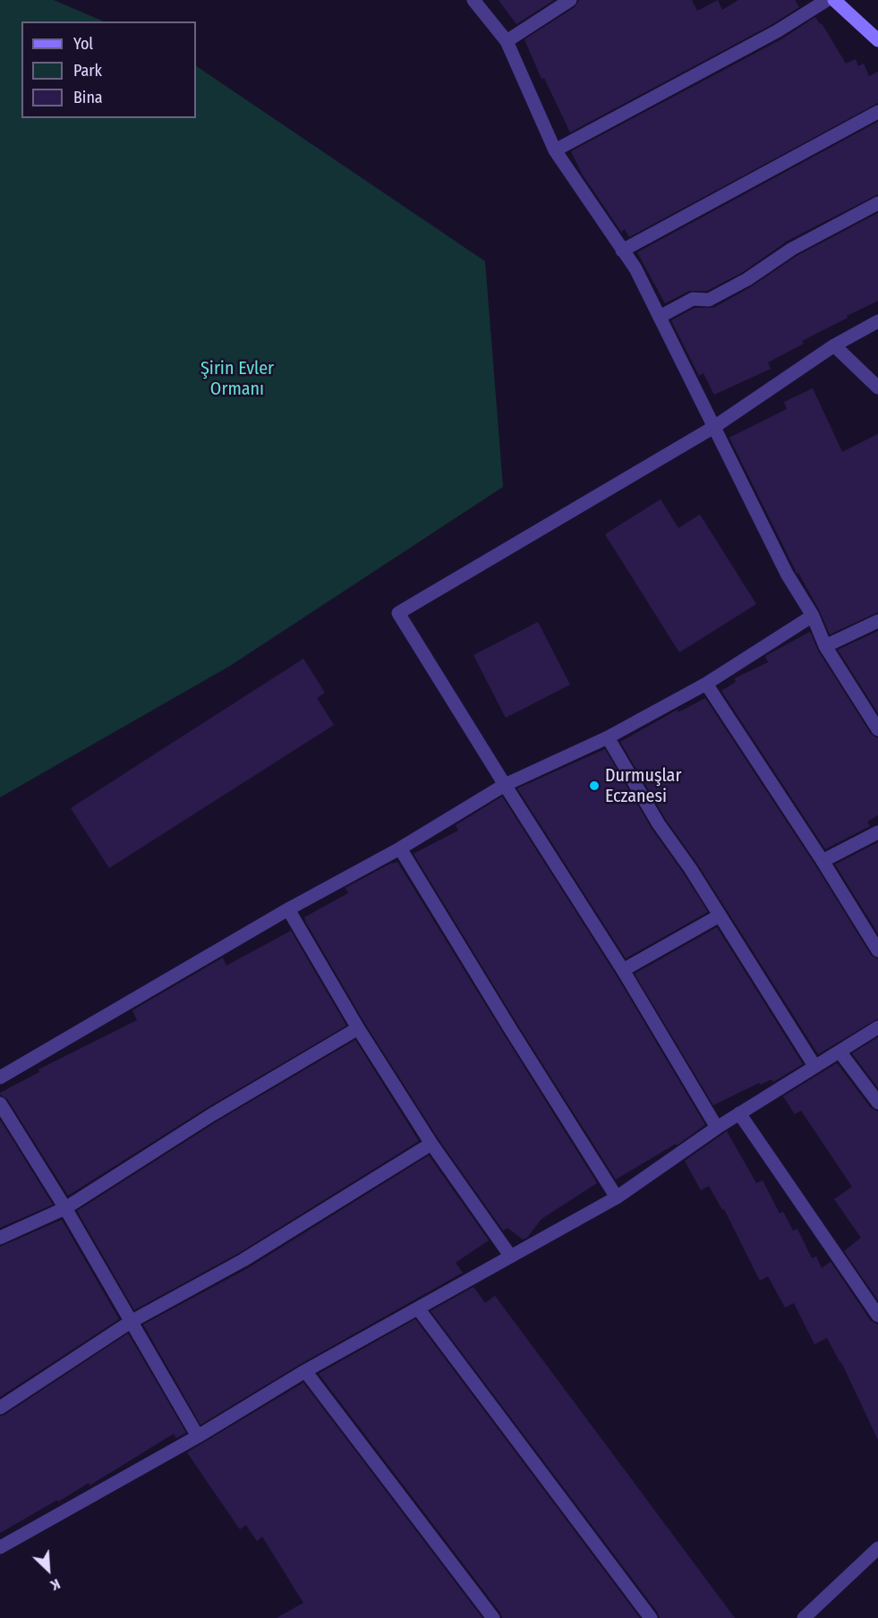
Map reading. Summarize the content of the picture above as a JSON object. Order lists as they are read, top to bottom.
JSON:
{
  "parks": ["Şirin Evler Ormanı"],
  "places": ["Durmuşlar Eczanesi"],
  "legend": ["Yol", "Park", "Bina"],
  "north": "bottom right"
}
